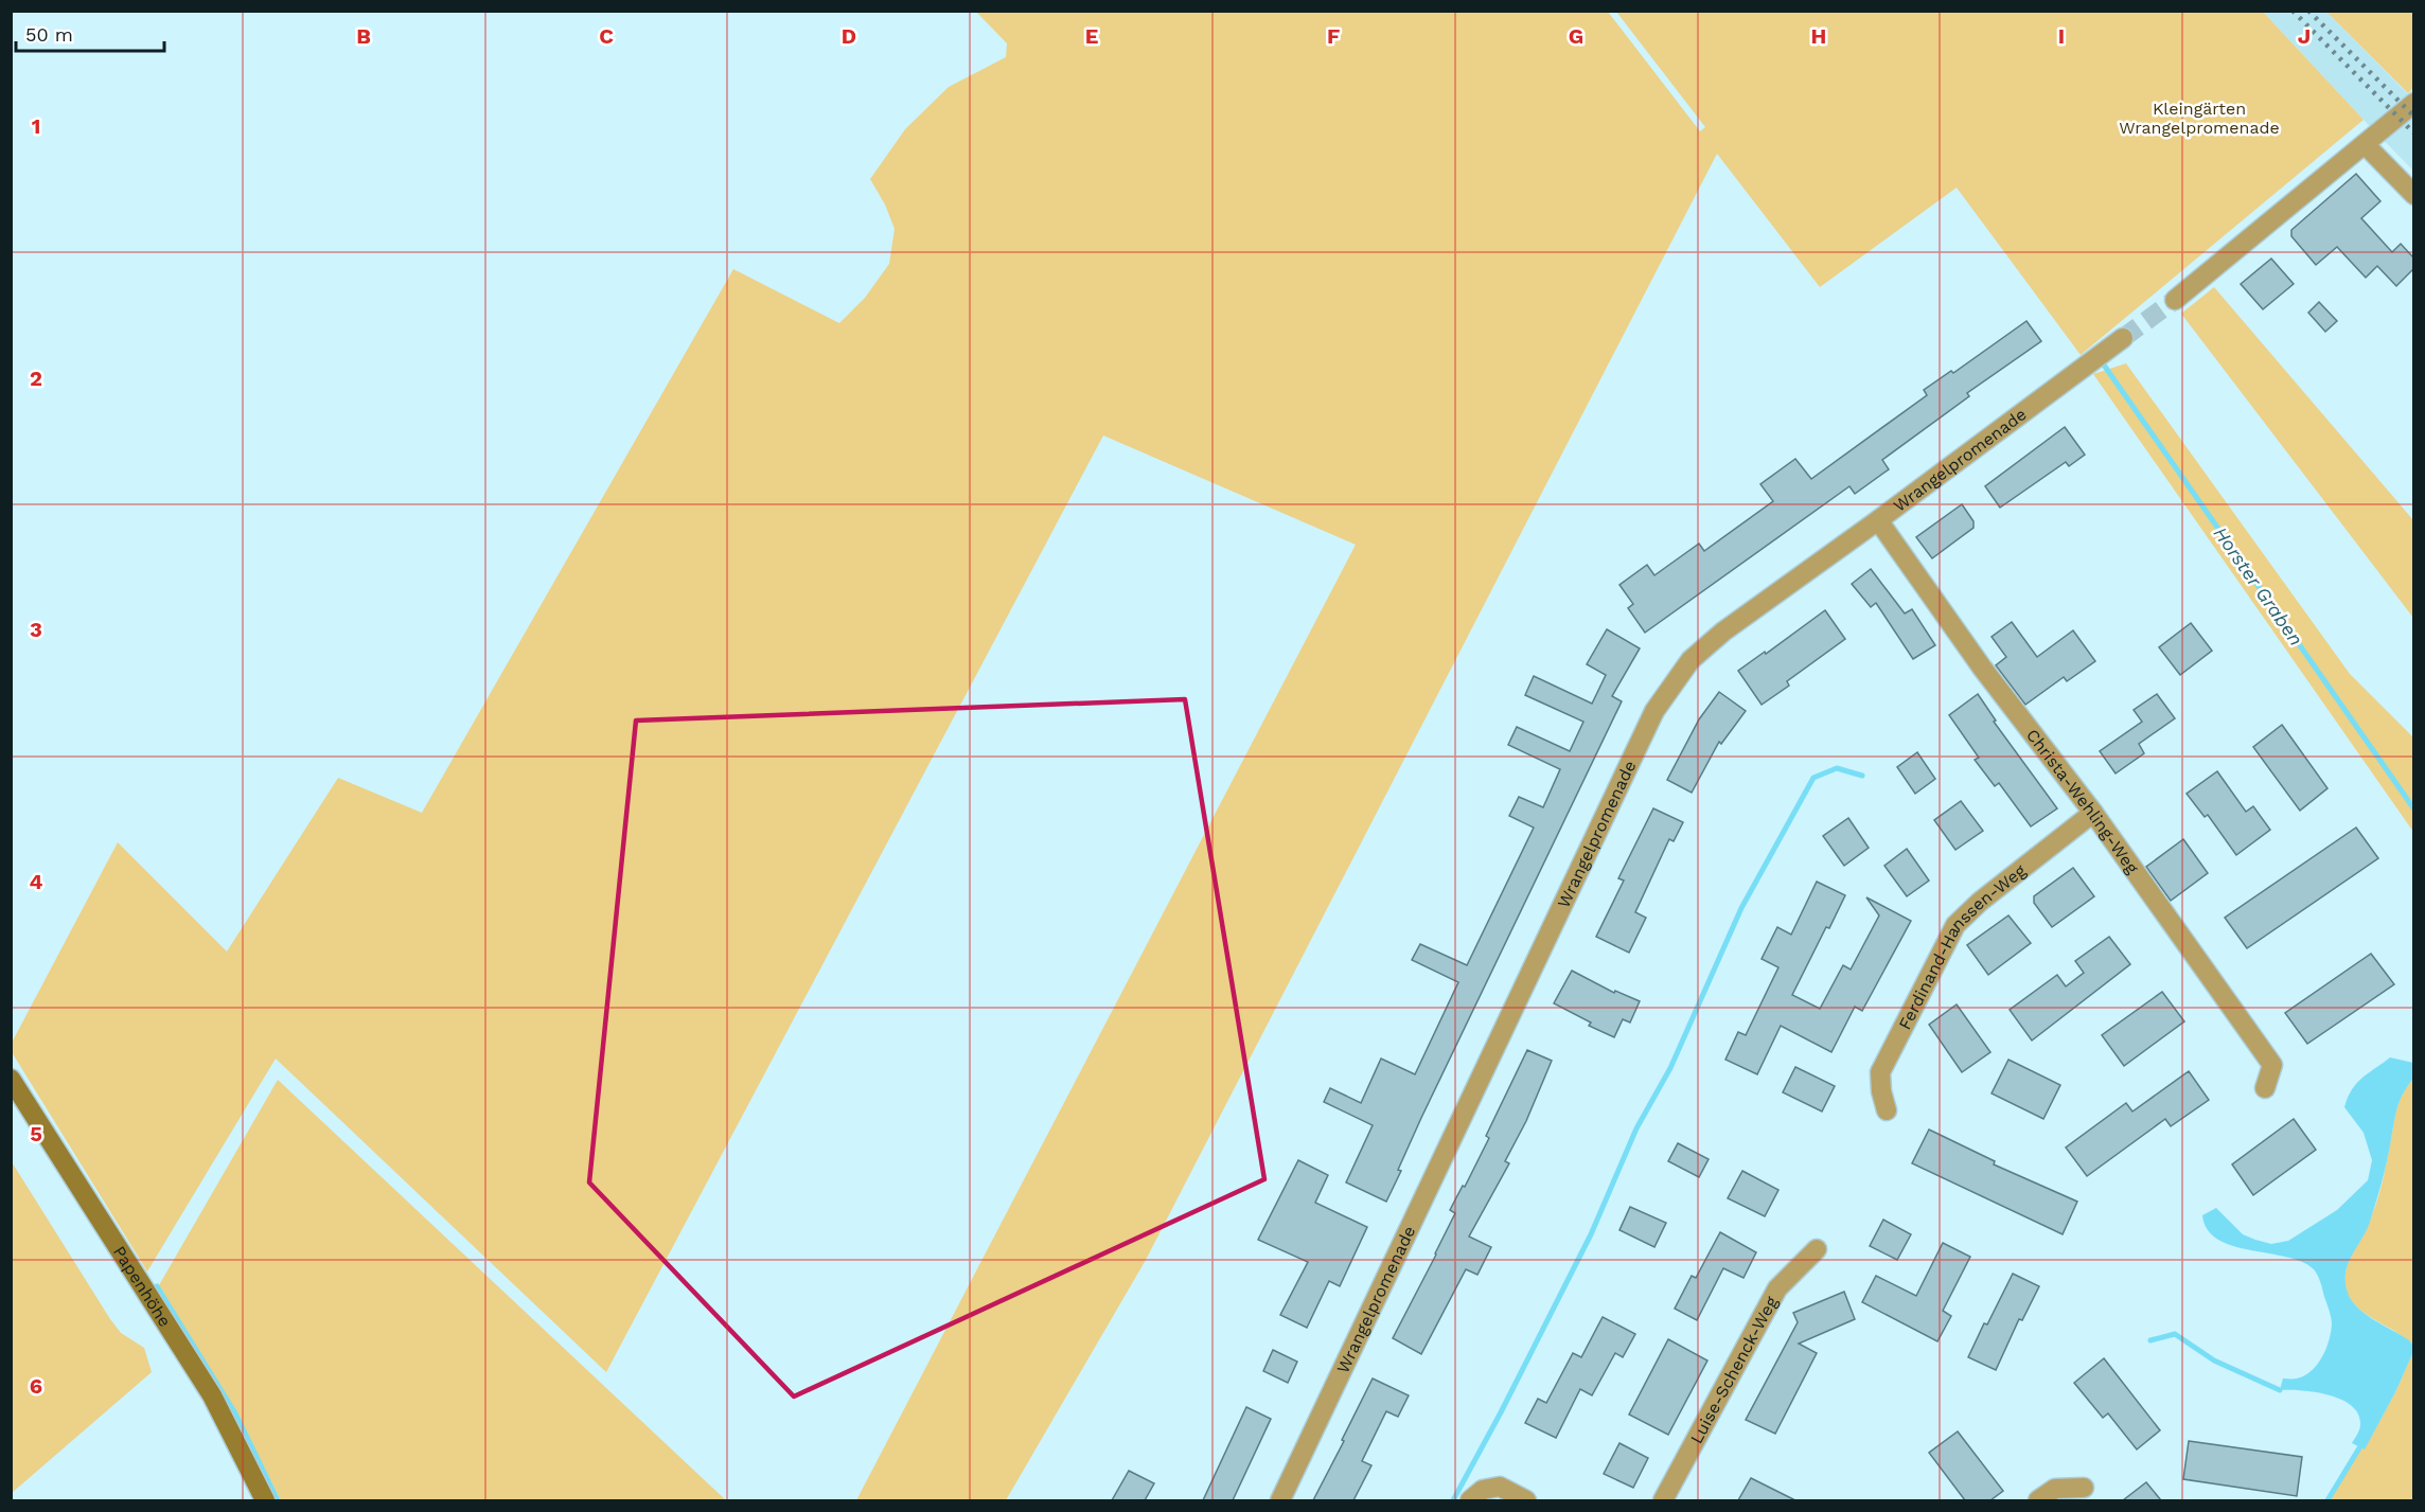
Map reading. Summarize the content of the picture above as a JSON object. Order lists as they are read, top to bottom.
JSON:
{
  "streets": {
    "main road": ["Papenhöhe"],
    "street": [
      "Wrangelpromenade",
      "Christa-Wehling-Weg",
      "Ferdinand-Hanssen-Weg",
      "Luise-Schenck-Weg"
    ]
  },
  "crossings": [
    ["Wrangelpromenade", "Christa-Wehling-Weg"],
    ["Christa-Wehling-Weg", "Ferdinand-Hanssen-Weg"]
  ],
  "water": ["Horster Graben"],
  "parks": ["Kleingärten Wrangelpromenade"],
  "scale_bar": "50 m",
  "grid": {
    "columns": [
      "B",
      "C",
      "D",
      "E",
      "F",
      "G",
      "H",
      "I",
      "J"
    ],
    "rows": [
      "1",
      "2",
      "3",
      "4",
      "5",
      "6"
    ]
  }
}
